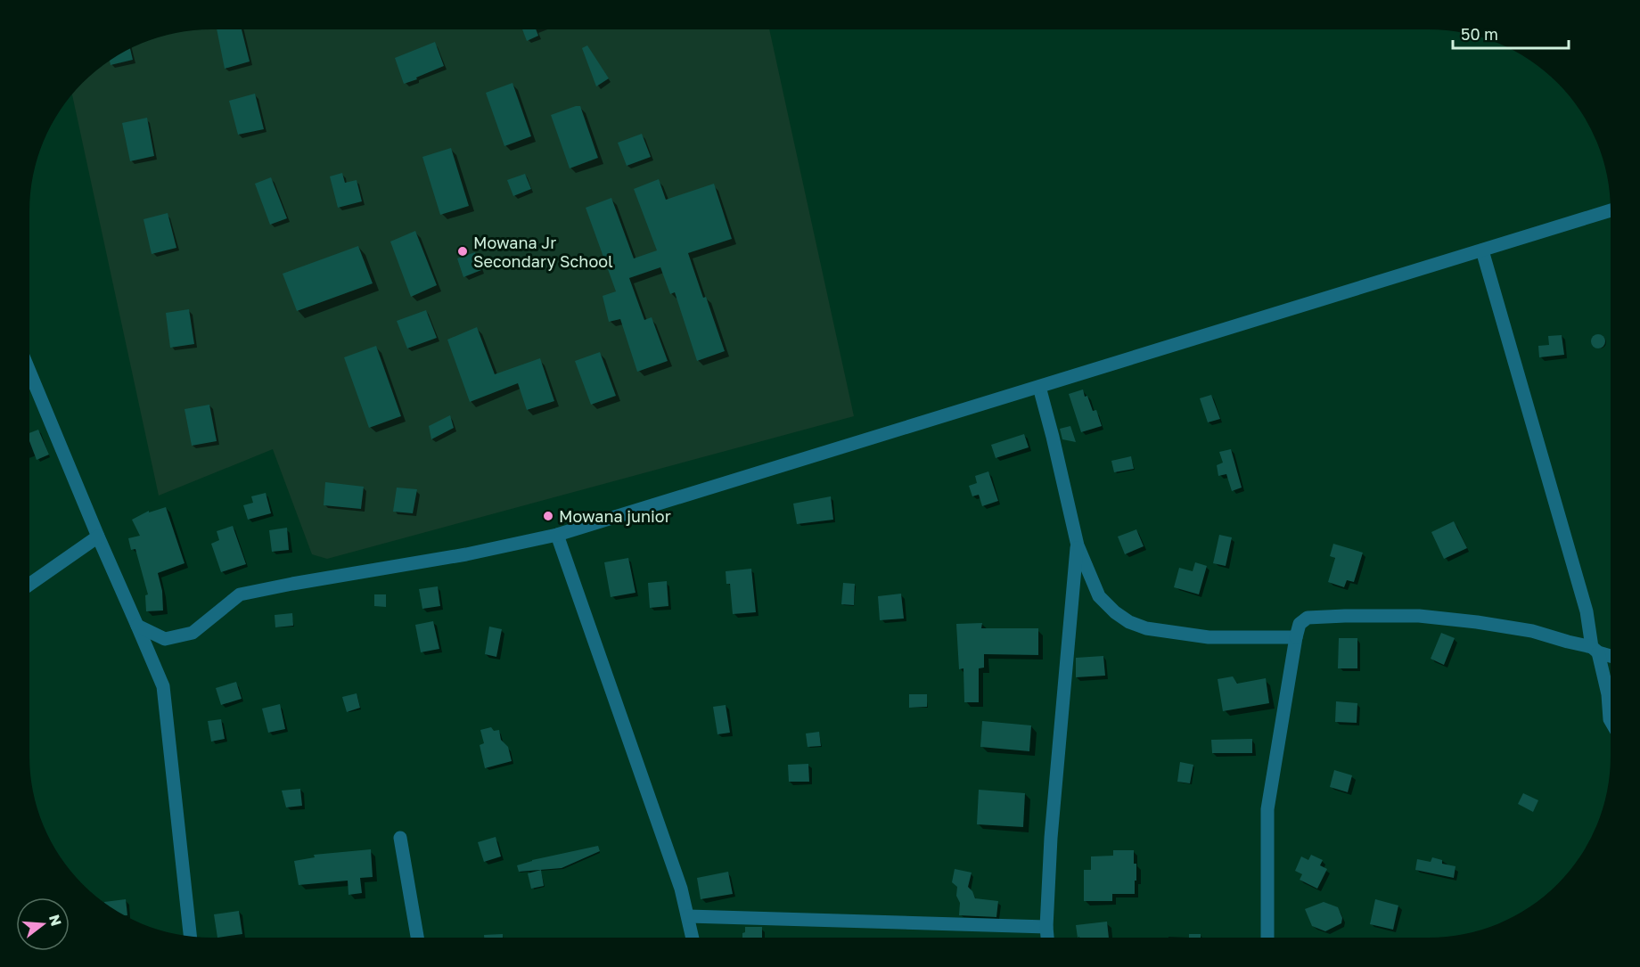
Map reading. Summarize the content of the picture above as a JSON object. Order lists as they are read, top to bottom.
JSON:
{
  "places": ["Mowana Jr Secondary School", "Mowana junior"],
  "scale_bar": "50 m",
  "north": "right"
}
